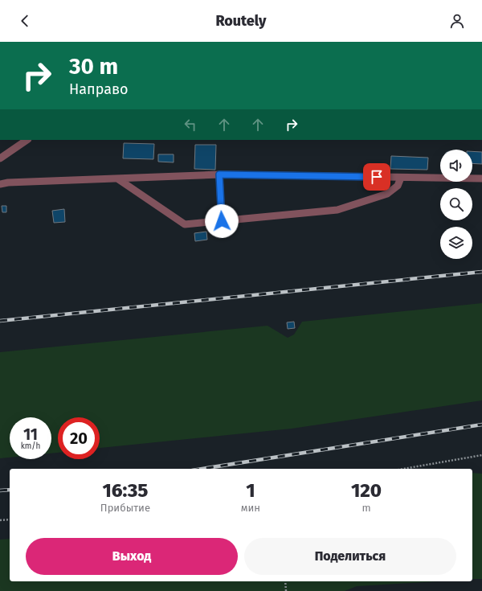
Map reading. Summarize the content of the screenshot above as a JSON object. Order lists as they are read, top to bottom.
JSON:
{
  "page": {
    "header": "Routely",
    "turn": ["30 m", "Направо"],
    "speed": "11 km/h",
    "limit": "20",
    "eta": [
      "16:35",
      "Прибытие",
      "1",
      "мин",
      "120",
      "m"
    ],
    "buttons": ["Выход", "Поделиться"]
  }
}
